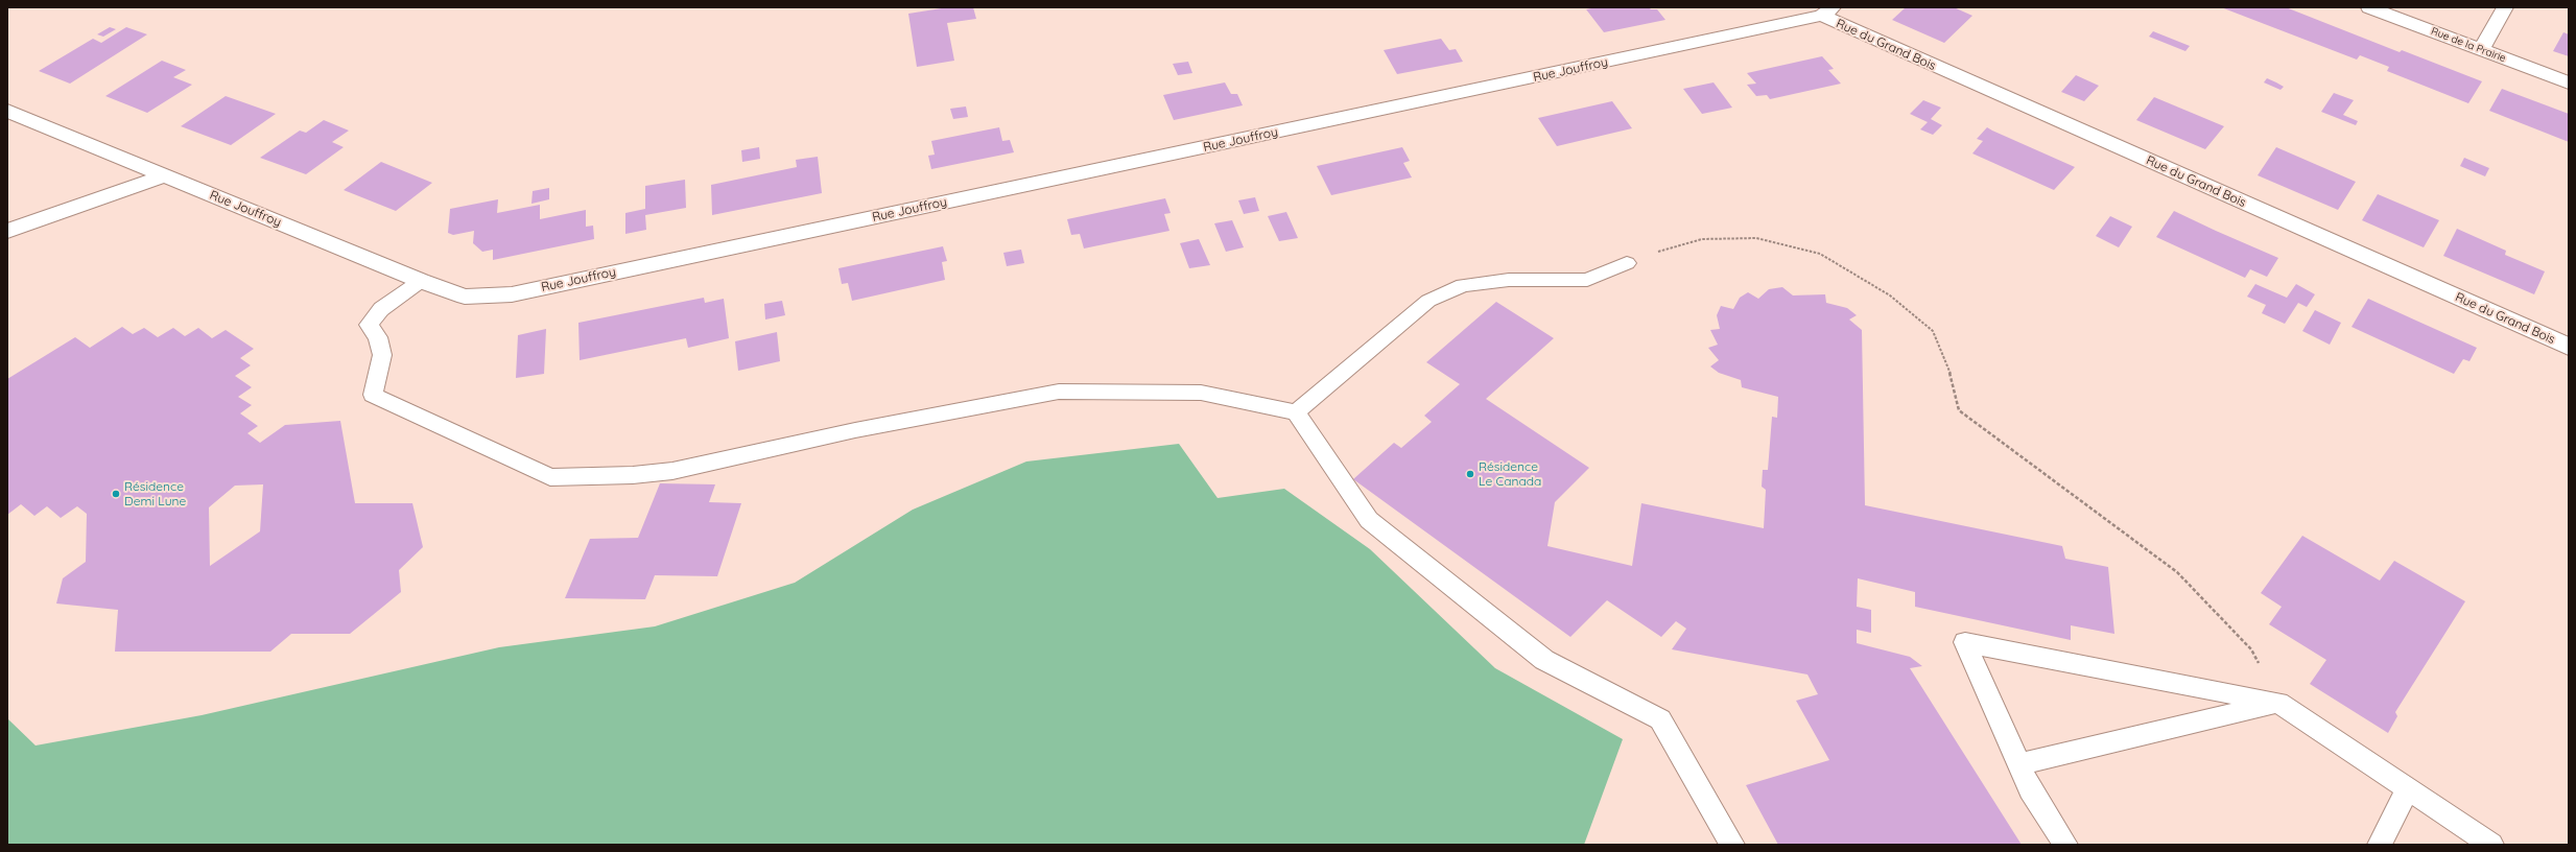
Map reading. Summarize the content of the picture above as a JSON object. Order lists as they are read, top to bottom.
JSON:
{
  "streets": {
    "street": ["Rue du Grand Bois", "Rue de la Prairie", "Rue Jouffroy"]
  },
  "crossings": [
    ["Rue du Grand Bois", "Rue Jouffroy"]
  ],
  "places": ["Résidence Le Canada", "Résidence Demi Lune"]
}
